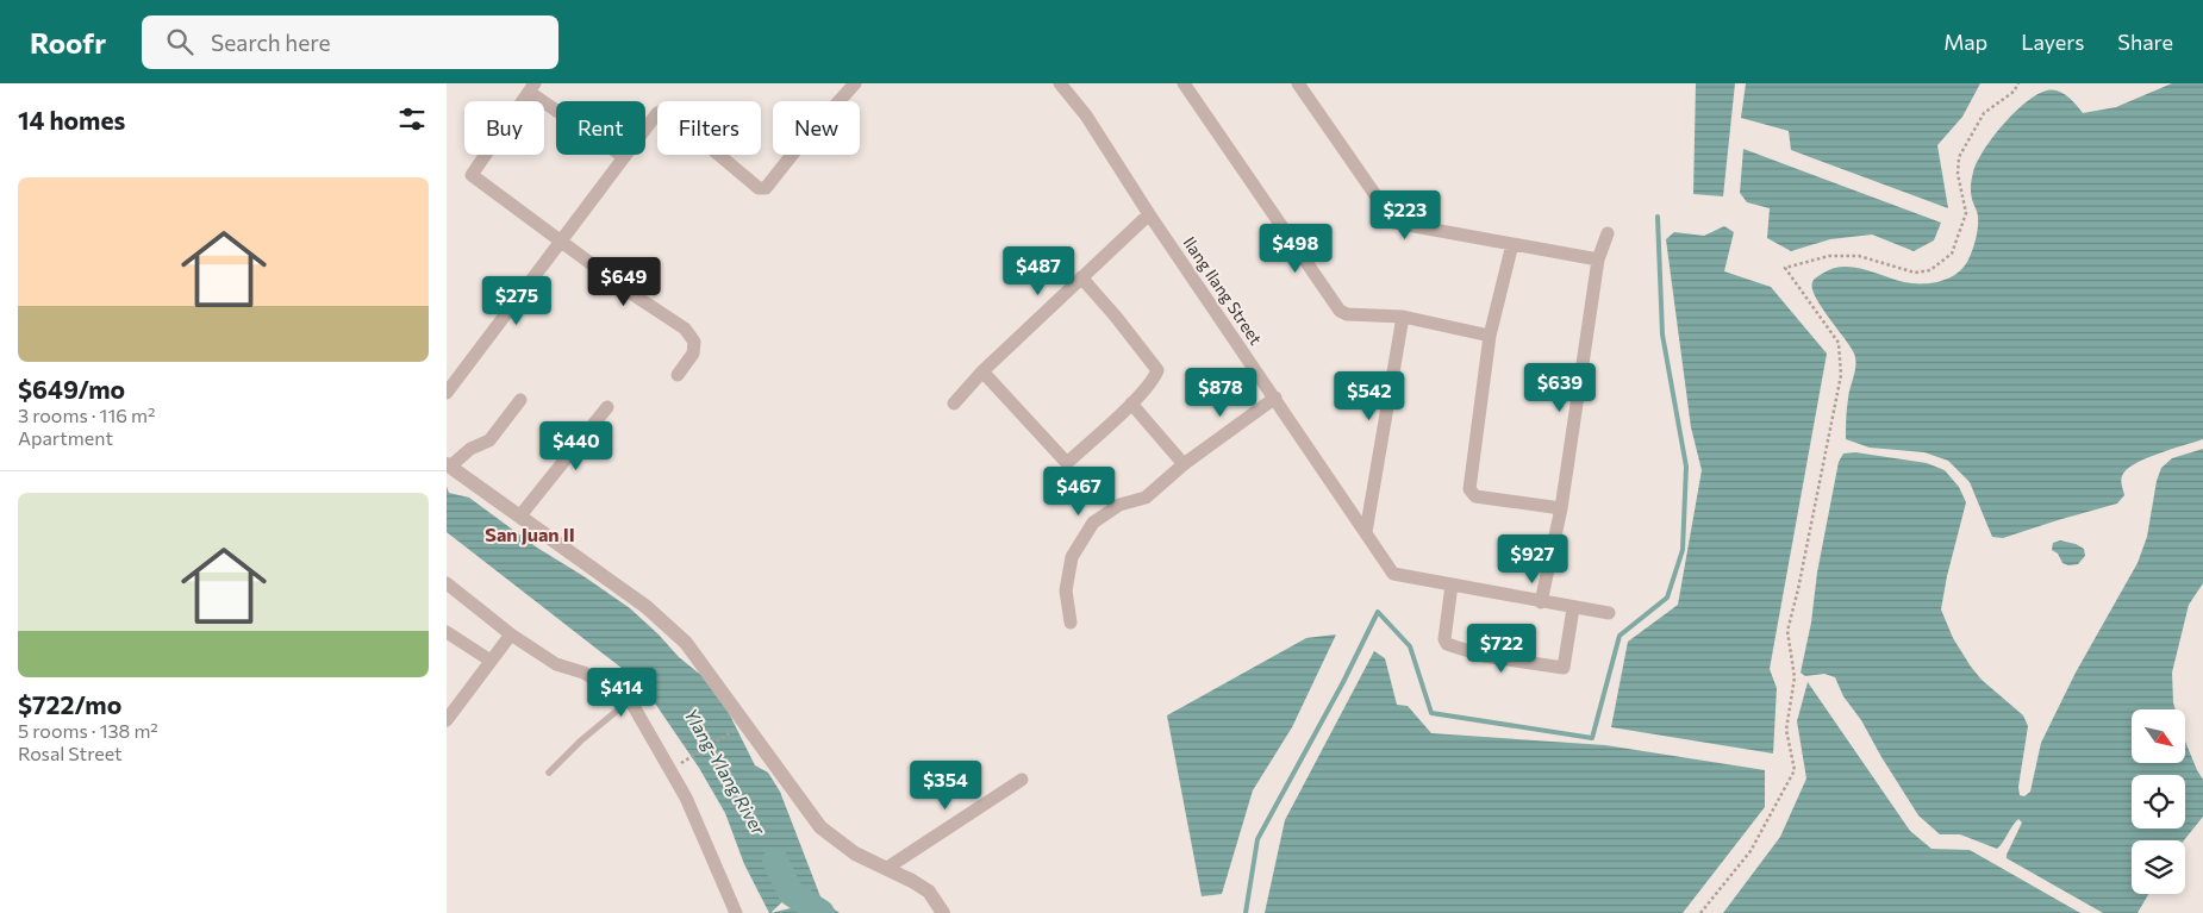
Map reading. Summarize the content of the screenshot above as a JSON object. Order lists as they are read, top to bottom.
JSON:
{
  "streets": {
    "street": ["Ilang Ilang Street"]
  },
  "districts": ["San Juan II"],
  "water": ["Ylang-Ylang River"],
  "north": "bottom right",
  "page": {
    "header": "Roofr",
    "search": "Search here",
    "nav": ["Map", "Layers", "Share"],
    "heading": "14 homes",
    "chip": [
      "Buy",
      "Rent",
      "Filters",
      "New"
    ],
    "list": [
      {
        "name": "$649/mo",
        "note": "3 rooms · 116 m² · Apartment"
      },
      {
        "name": "$722/mo",
        "note": "5 rooms · 138 m² · Rosal Street"
      }
    ],
    "price": [
      "$223",
      "$498",
      "$487",
      "$649",
      "$275",
      "$639",
      "$878",
      "$542",
      "$440",
      "$467",
      "$927",
      "$722",
      "$414",
      "$354"
    ]
  }
}
